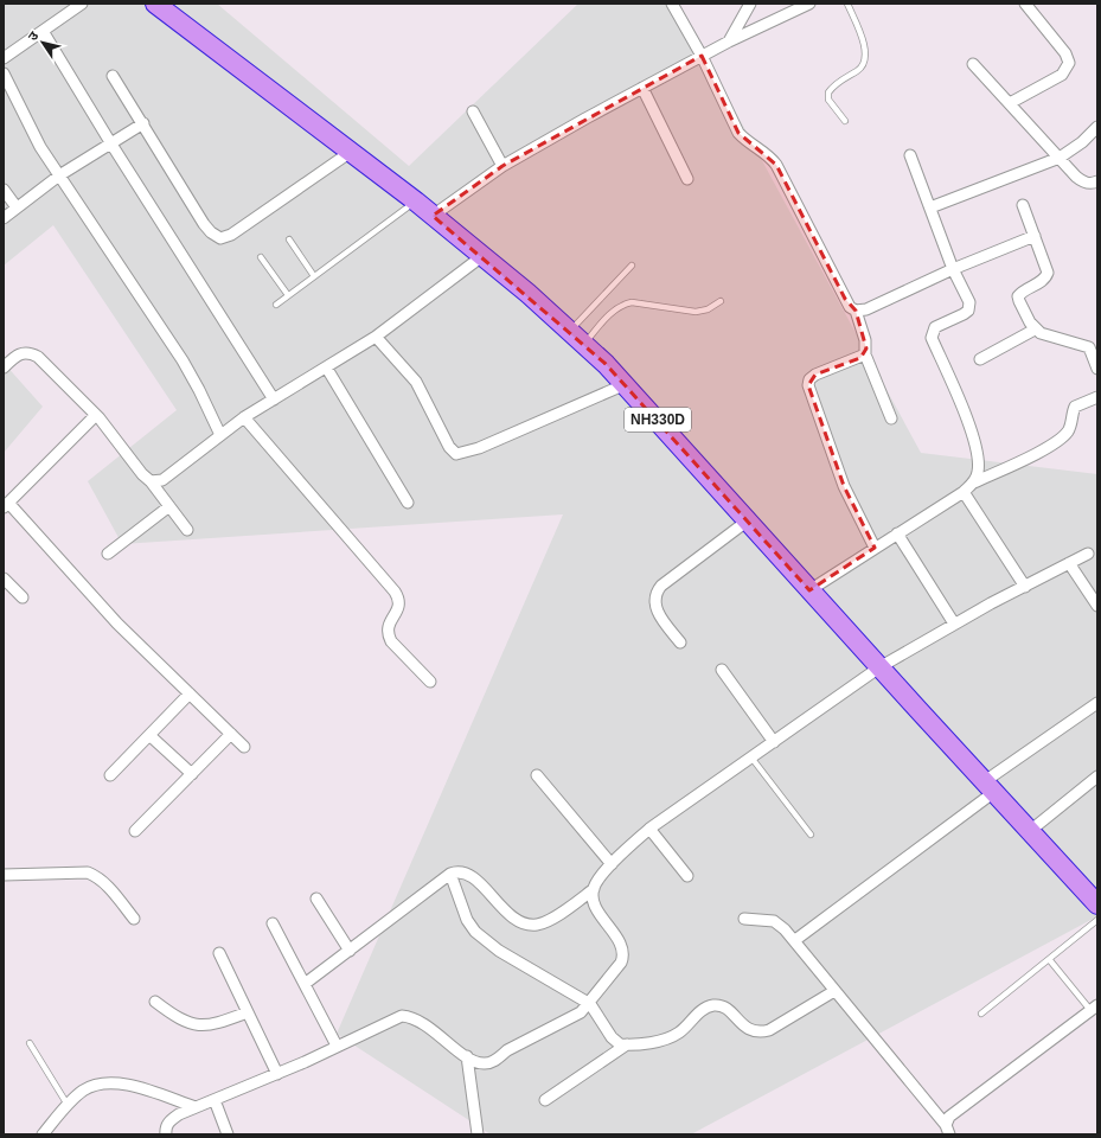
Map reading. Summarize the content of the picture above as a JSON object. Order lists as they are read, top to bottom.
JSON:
{
  "streets": {
    "highway": ["NH330D"]
  },
  "north": "top left"
}
